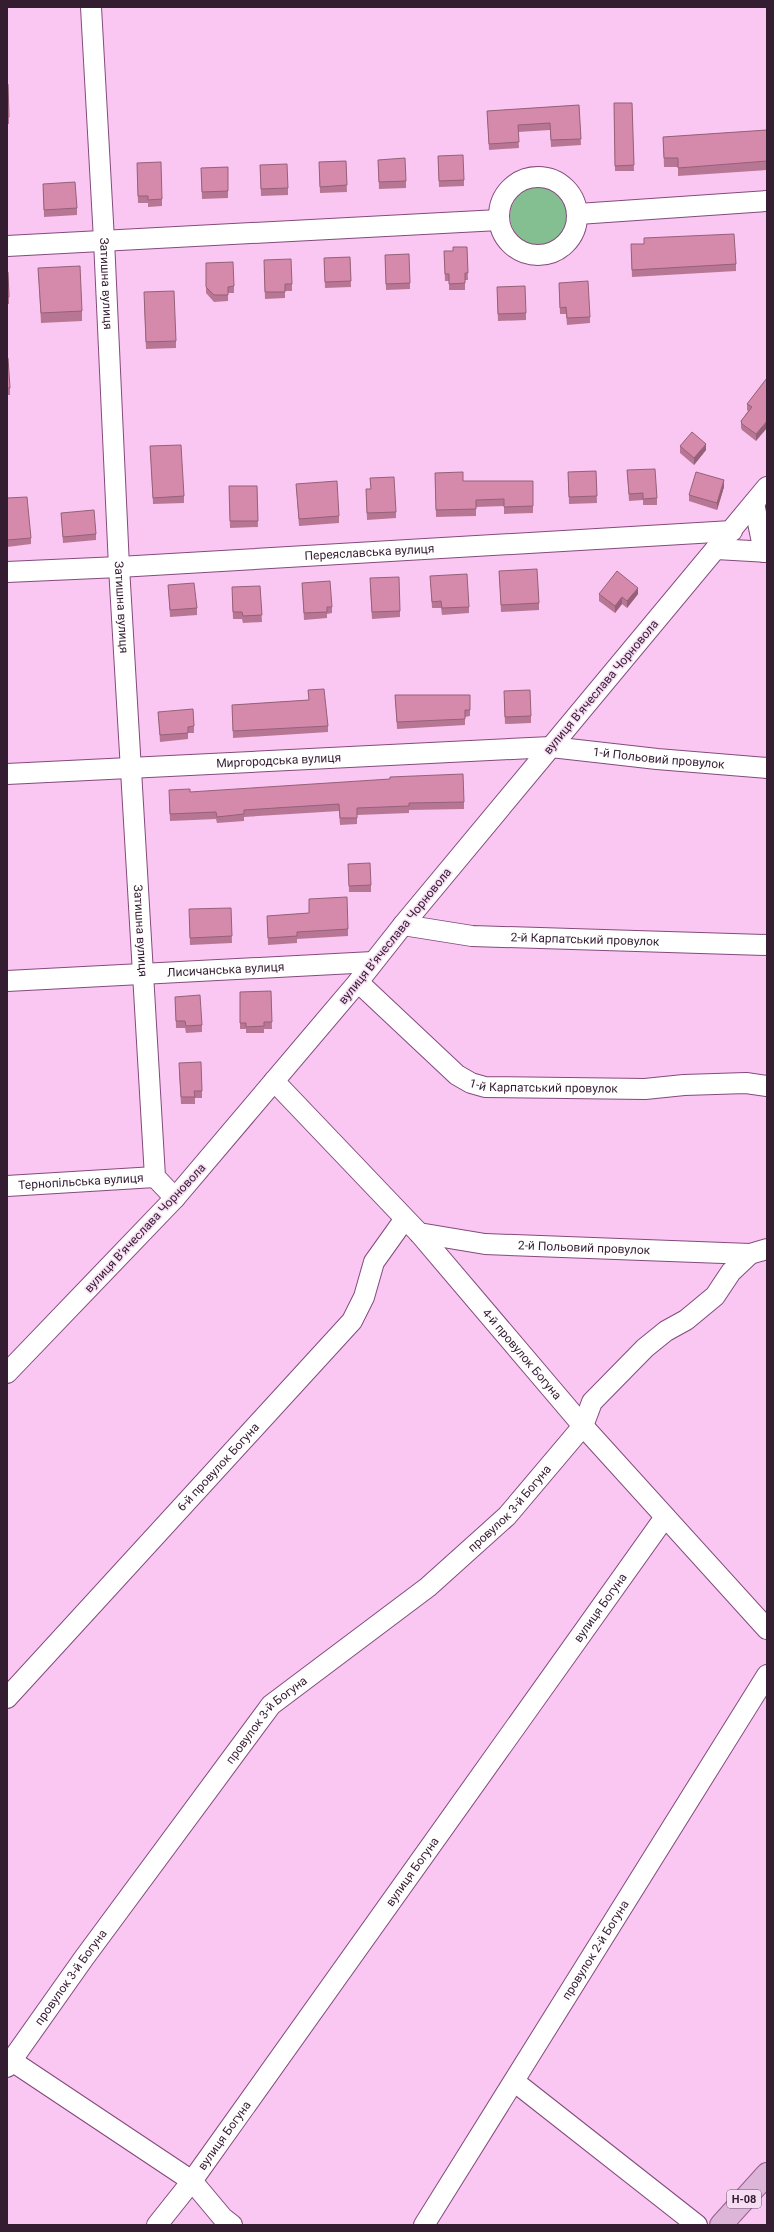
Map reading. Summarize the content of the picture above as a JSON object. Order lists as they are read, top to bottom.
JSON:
{
  "streets": {
    "main road": ["Н-08"],
    "street": [
      "Затишна вулиця",
      "Переяславська вулиця",
      "вулиця Вʼячеслава Чорновола",
      "1-й Польовий провулок",
      "Миргородська вулиця",
      "2-й Карпатський провулок",
      "Лисичанська вулиця",
      "1-й Карпатський провулок",
      "Тернопільська вулиця",
      "2-й Польовий провулок",
      "4-й провулок Богуна",
      "6-й провулок Богуна",
      "провулок 3-й Богуна",
      "вулиця Богуна",
      "провулок 2-й Богуна"
    ]
  },
  "crossings": [
    ["Затишна вулиця", "Переяславська вулиця"],
    ["Затишна вулиця", "Миргородська вулиця"],
    ["Затишна вулиця", "Лисичанська вулиця"],
    ["Затишна вулиця", "Тернопільська вулиця"],
    ["Переяславська вулиця", "вулиця Вʼячеслава Чорновола"],
    ["вулиця Вʼячеслава Чорновола", "1-й Польовий провулок"],
    ["вулиця Вʼячеслава Чорновола", "Миргородська вулиця"],
    ["вулиця Вʼячеслава Чорновола", "2-й Карпатський провулок"],
    ["вулиця Вʼячеслава Чорновола", "Лисичанська вулиця"],
    ["вулиця Вʼячеслава Чорновола", "1-й Карпатський провулок"],
    ["вулиця Вʼячеслава Чорновола", "4-й провулок Богуна"],
    ["1-й Польовий провулок", "Миргородська вулиця"],
    ["2-й Польовий провулок", "4-й провулок Богуна"],
    ["2-й Польовий провулок", "провулок 3-й Богуна"],
    ["4-й провулок Богуна", "6-й провулок Богуна"],
    ["4-й провулок Богуна", "провулок 3-й Богуна"],
    ["4-й провулок Богуна", "вулиця Богуна"]
  ]
}
